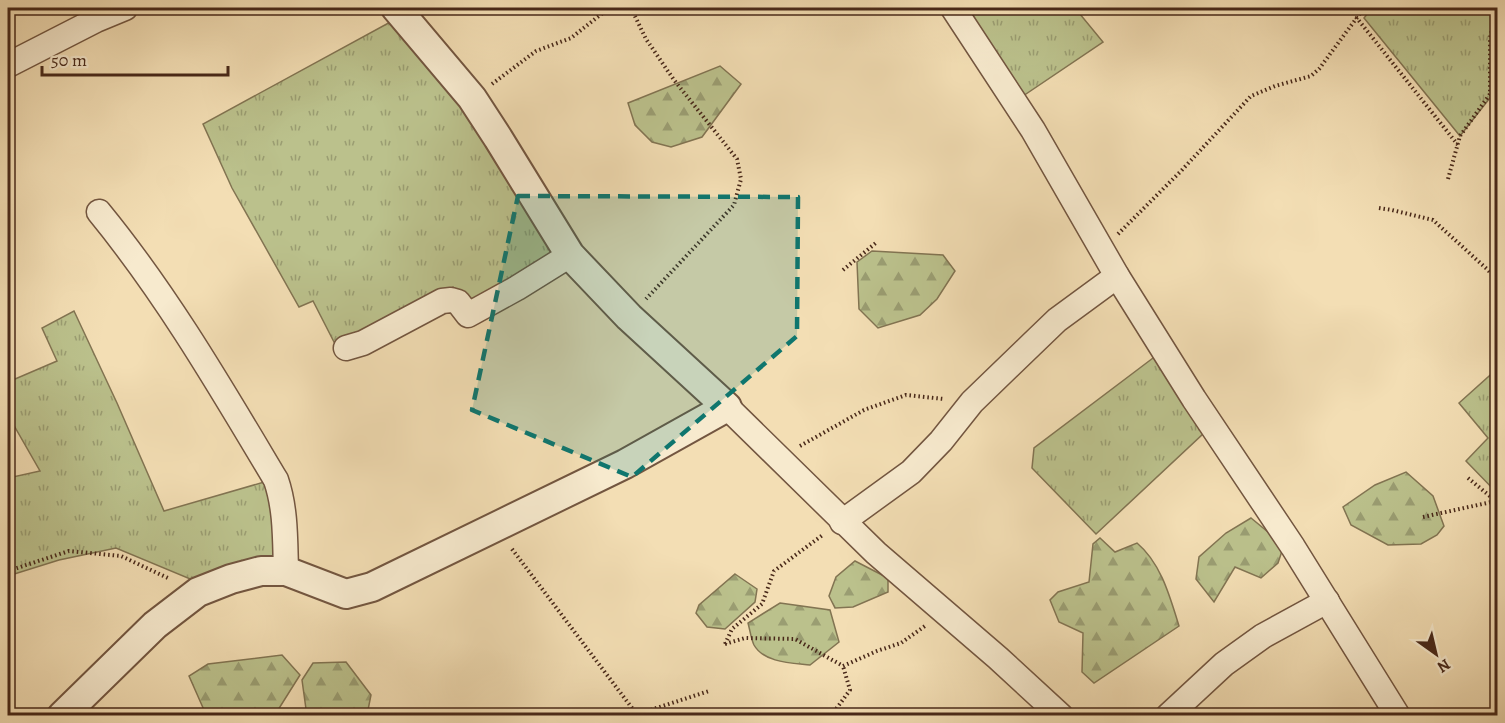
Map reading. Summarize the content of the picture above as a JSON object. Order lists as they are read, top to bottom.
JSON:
{
  "scale_bar": "50 m",
  "north": "bottom right"
}
